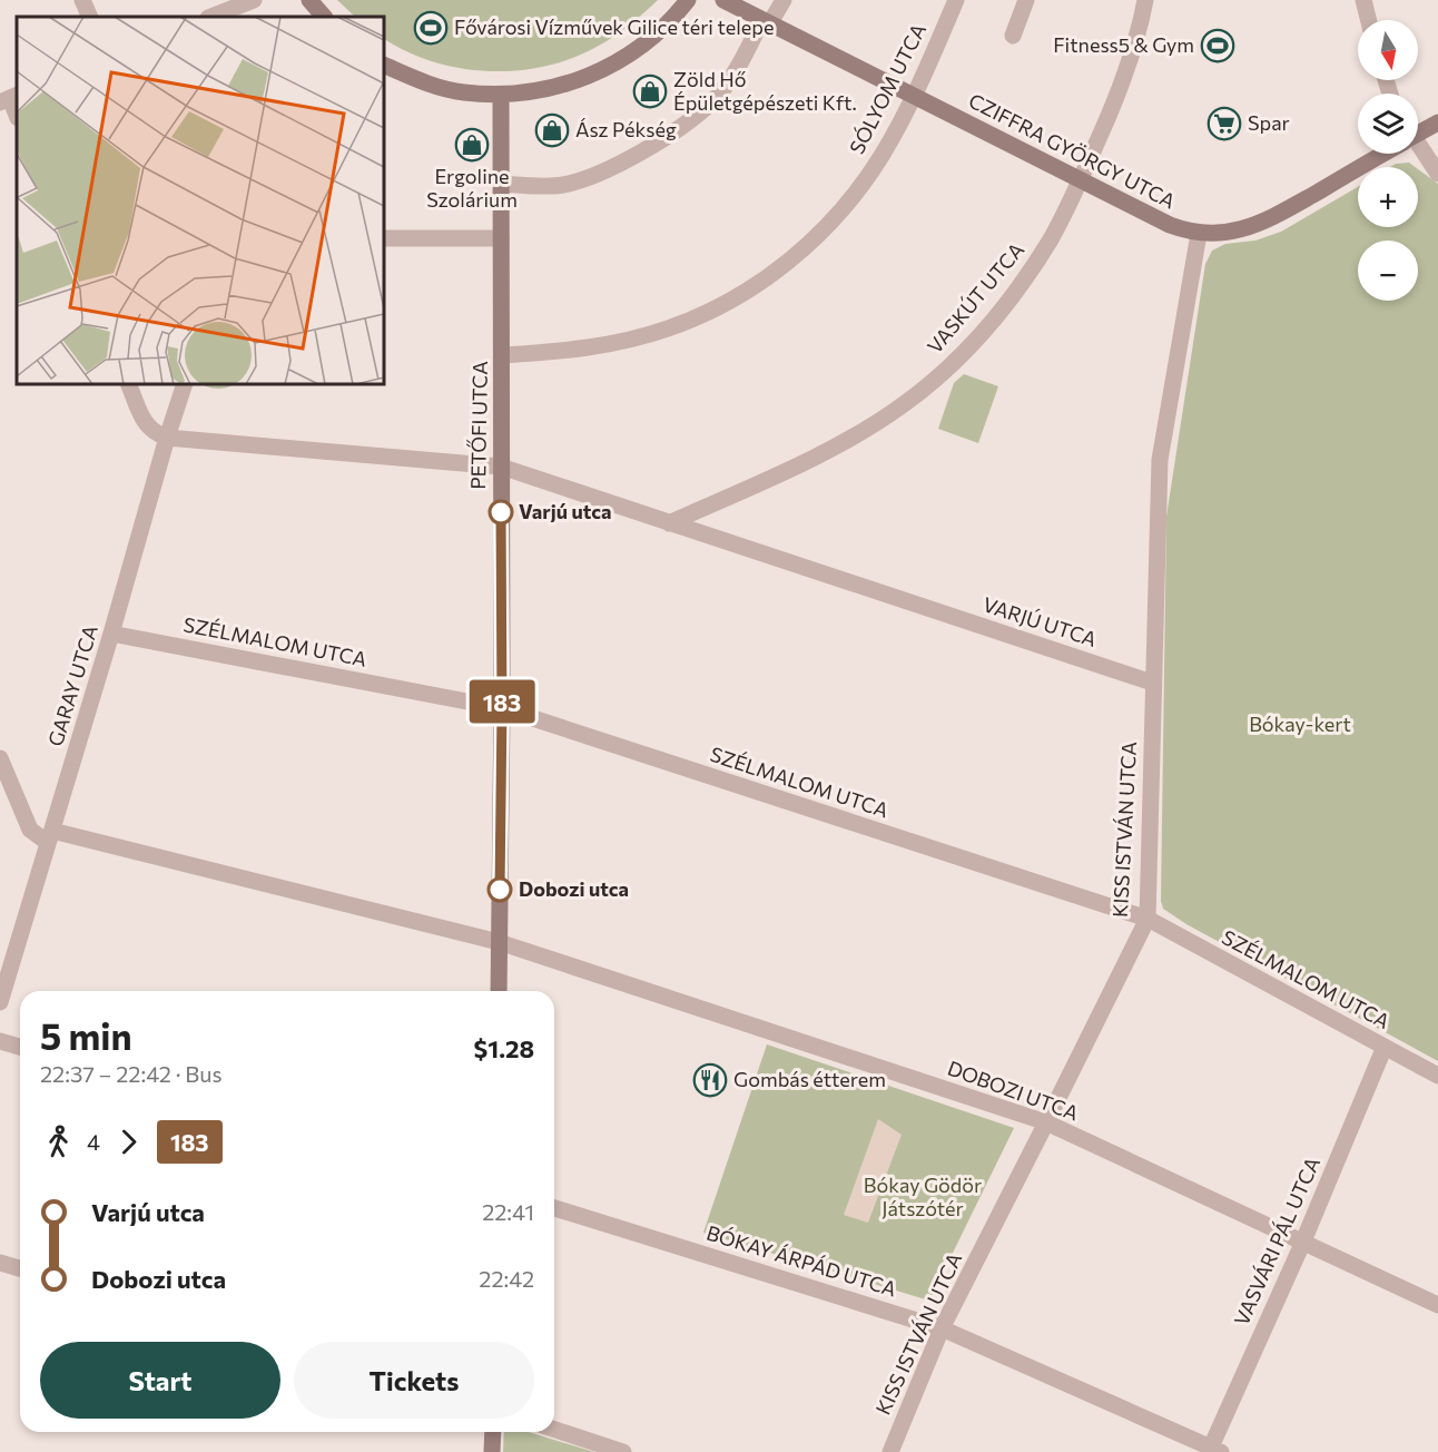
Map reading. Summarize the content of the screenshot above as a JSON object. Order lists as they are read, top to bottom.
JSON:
{
  "streets": {
    "main road": ["CZIFFRA GYÖRGY UTCA", "PETŐFI UTCA"],
    "street": [
      "SÓLYOM UTCA",
      "VASKÚT UTCA",
      "VARJÚ UTCA",
      "SZÉLMALOM UTCA",
      "GARAY UTCA",
      "KISS ISTVÁN UTCA",
      "DOBOZI UTCA",
      "VASVÁRI PÁL UTCA",
      "BÓKAY ÁRPÁD UTCA"
    ]
  },
  "crossings": [
    ["SÓLYOM UTCA", "CZIFFRA GYÖRGY UTCA"],
    ["SÓLYOM UTCA", "PETŐFI UTCA"],
    ["CZIFFRA GYÖRGY UTCA", "VASKÚT UTCA"],
    ["CZIFFRA GYÖRGY UTCA", "KISS ISTVÁN UTCA"],
    ["VASKÚT UTCA", "VARJÚ UTCA"],
    ["PETŐFI UTCA", "VARJÚ UTCA"],
    ["PETŐFI UTCA", "SZÉLMALOM UTCA"],
    ["PETŐFI UTCA", "DOBOZI UTCA"],
    ["VARJÚ UTCA", "GARAY UTCA"],
    ["VARJÚ UTCA", "KISS ISTVÁN UTCA"],
    ["SZÉLMALOM UTCA", "GARAY UTCA"],
    ["SZÉLMALOM UTCA", "KISS ISTVÁN UTCA"],
    ["SZÉLMALOM UTCA", "VASVÁRI PÁL UTCA"],
    ["GARAY UTCA", "DOBOZI UTCA"],
    ["KISS ISTVÁN UTCA", "DOBOZI UTCA"],
    ["KISS ISTVÁN UTCA", "BÓKAY ÁRPÁD UTCA"],
    ["DOBOZI UTCA", "VASVÁRI PÁL UTCA"],
    ["VASVÁRI PÁL UTCA", "BÓKAY ÁRPÁD UTCA"]
  ],
  "parks": ["Bókay-kert", "Bókay Gödör Játszótér"],
  "places": {
    "sports": ["Fővárosi Vízművek Gilice téri telepe", "Fitness5 & Gym"],
    "shop": ["Zöld Hő Épületgépészeti Kft.", "Ász Pékség", "Ergoline Szolárium"],
    "supermarket": ["Spar"],
    "other": ["Varjú utca", "Dobozi utca"],
    "restaurant": ["Gombás étterem"]
  },
  "lines": ["bus line 183"],
  "north": "bottom",
  "page": {
    "on_map": "183",
    "map_buttons": ["+", "−"],
    "heading": ["5 min", "22:37 – 22:42 · Bus", "$1.28"],
    "legs": ["4", "183"],
    "list": [
      {
        "name": "Varjú utca",
        "value": "22:41"
      },
      {
        "name": "Dobozi utca",
        "value": "22:42"
      }
    ],
    "buttons": ["Start", "Tickets"]
  }
}
